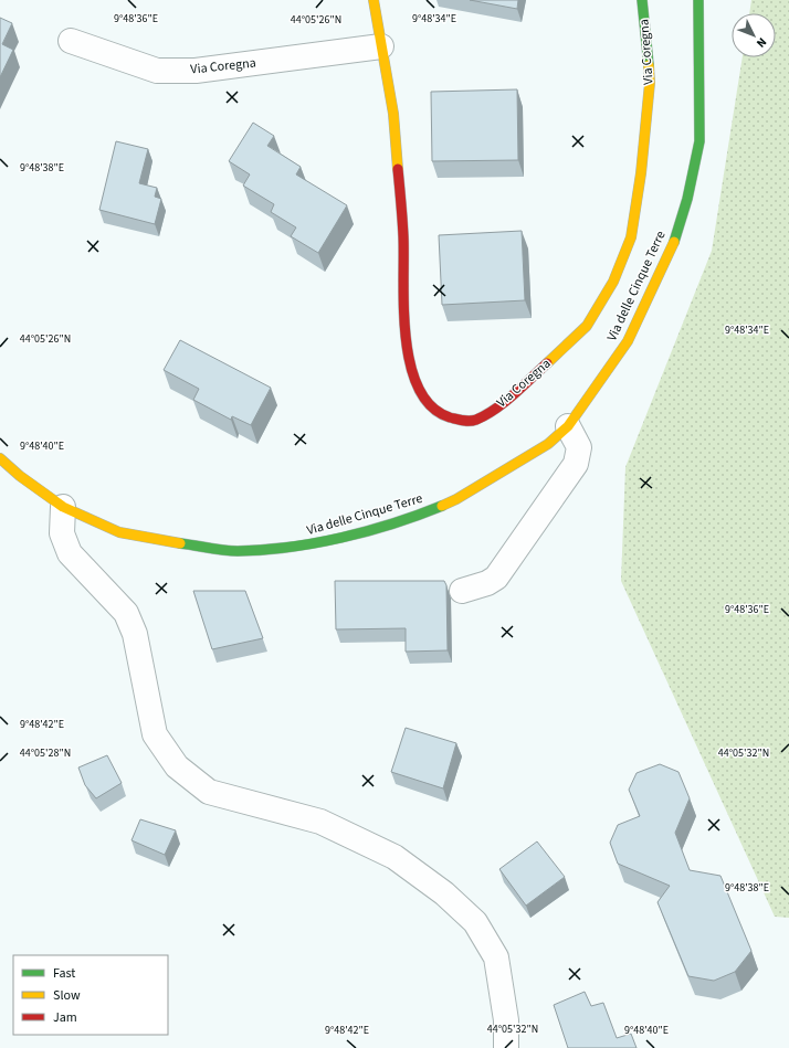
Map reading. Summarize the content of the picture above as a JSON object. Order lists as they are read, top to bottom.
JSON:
{
  "streets": {
    "main road": ["Via Coregna", "Via delle Cinque Terre"]
  },
  "legend": ["Fast", "Slow", "Jam"],
  "north": "bottom right",
  "coordinates": [
    "9°48'36\"E",
    "9°48'34\"E",
    "44°05'26\"N",
    "9°48'38\"E",
    "9°48'40\"E",
    "9°48'42\"E",
    "44°05'32\"N",
    "44°05'28\"N"
  ]
}
